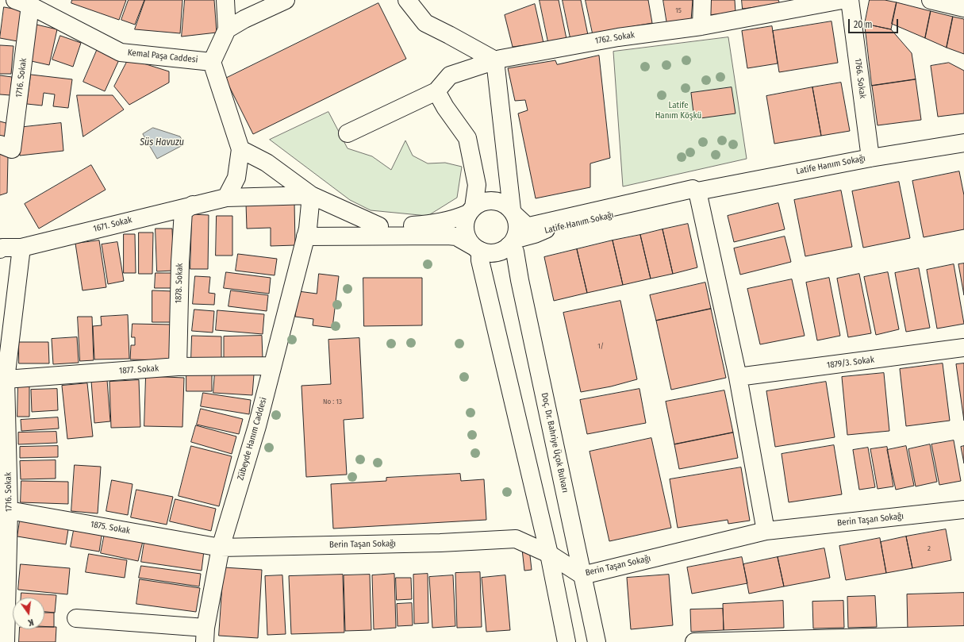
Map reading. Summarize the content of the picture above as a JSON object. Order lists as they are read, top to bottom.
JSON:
{
  "streets": {
    "street": [
      "1762. Sokak",
      "Kemal Paşa Caddesi",
      "1716. Sokak",
      "1766. Sokak",
      "Latife Hanım Sokağı",
      "1671. Sokak",
      "1878. Sokak",
      "1879/3. Sokak",
      "1877. Sokak",
      "Zübeyde Hanım Caddesi",
      "Doç. Dr. Bahriye Üçok Bulvarı",
      "Berin Taşan Sokağı",
      "1875. Sokak"
    ]
  },
  "crossings": [
    ["Kemal Paşa Caddesi", "1716. Sokak"],
    ["1716. Sokak", "1671. Sokak"],
    ["1716. Sokak", "1877. Sokak"],
    ["1716. Sokak", "1875. Sokak"],
    ["1766. Sokak", "Latife Hanım Sokağı"],
    ["Latife Hanım Sokağı", "Doç. Dr. Bahriye Üçok Bulvarı"],
    ["1671. Sokak", "1878. Sokak"],
    ["1671. Sokak", "Zübeyde Hanım Caddesi"],
    ["1878. Sokak", "1877. Sokak"],
    ["1877. Sokak", "Zübeyde Hanım Caddesi"],
    ["Zübeyde Hanım Caddesi", "Berin Taşan Sokağı"],
    ["Zübeyde Hanım Caddesi", "1875. Sokak"],
    ["Doç. Dr. Bahriye Üçok Bulvarı", "Berin Taşan Sokağı"],
    ["Berin Taşan Sokağı", "1875. Sokak"]
  ],
  "water": ["Süs Havuzu"],
  "parks": ["Latife Hanım Köşkü"],
  "house_numbers": [
    "15",
    "1/",
    "No : 13",
    "2"
  ],
  "scale_bar": "20 m",
  "north": "bottom"
}
